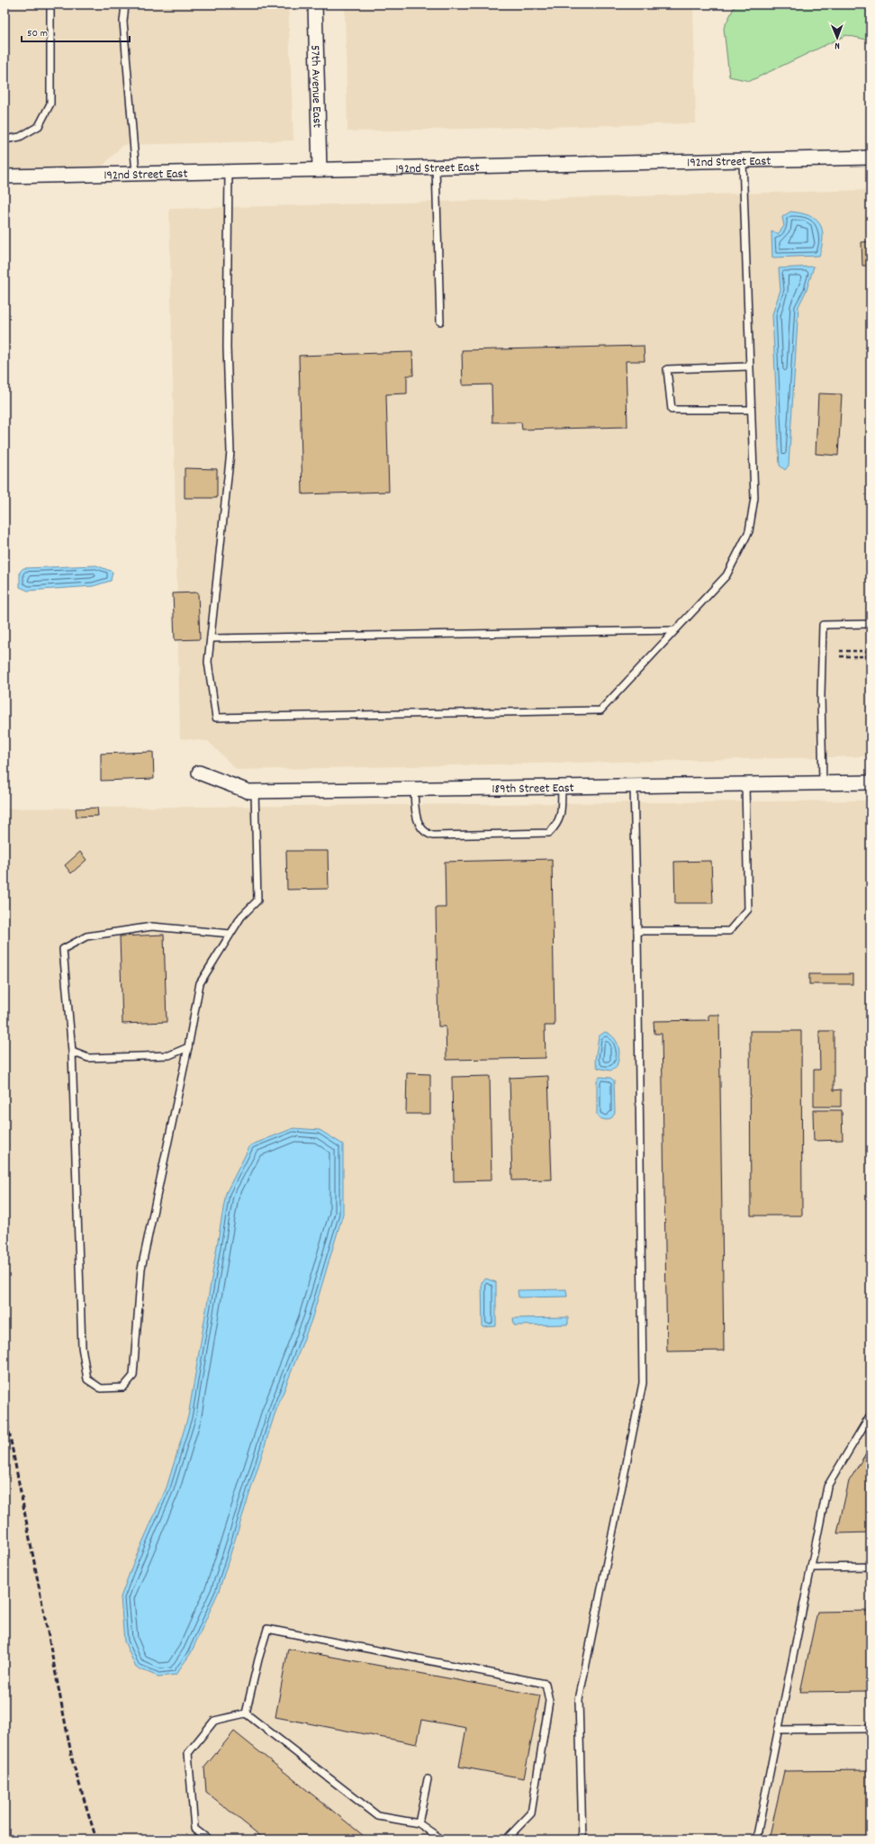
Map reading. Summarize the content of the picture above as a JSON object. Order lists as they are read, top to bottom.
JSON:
{
  "streets": {
    "street": ["57th Avenue East", "192nd Street East", "189th Street East"]
  },
  "crossings": [
    ["57th Avenue East", "192nd Street East"]
  ],
  "scale_bar": "50 m",
  "north": "bottom"
}
